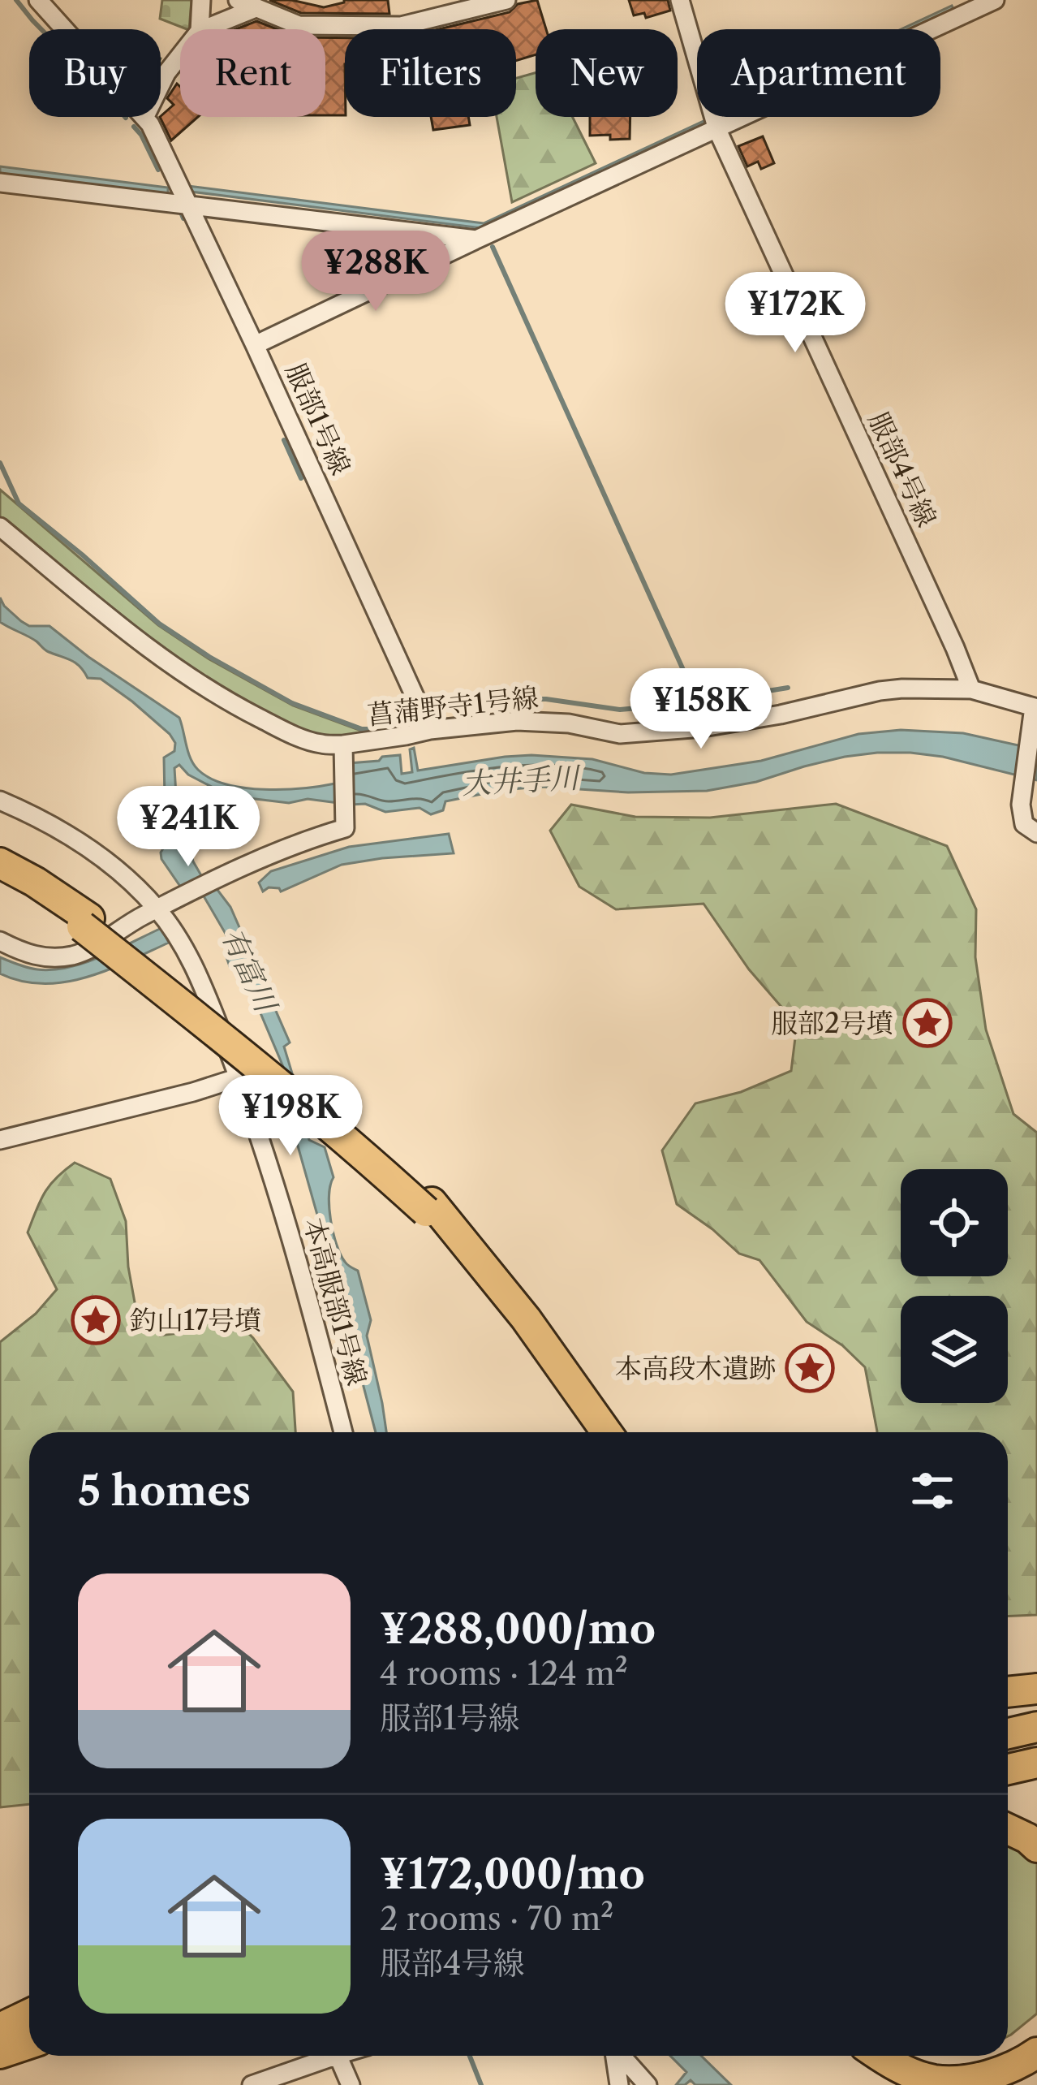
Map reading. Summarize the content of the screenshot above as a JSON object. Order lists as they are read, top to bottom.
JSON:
{
  "streets": {
    "street": [
      "服部1号線",
      "服部4号線",
      "菖蒲野寺1号線",
      "本高服部1号線"
    ]
  },
  "crossings": [
    ["服部1号線", "菖蒲野寺1号線"],
    ["服部4号線", "菖蒲野寺1号線"]
  ],
  "water": ["大井手川", "有富川"],
  "places": {
    "place": ["服部2号墳", "釣山17号墳", "本高段木遺跡"]
  },
  "page": {
    "chip": [
      "Buy",
      "Rent",
      "Filters",
      "New",
      "Apartment"
    ],
    "price": [
      "¥288K",
      "¥172K",
      "¥158K",
      "¥241K",
      "¥198K"
    ],
    "heading": "5 homes",
    "list": [
      {
        "name": "¥288,000/mo",
        "note": "4 rooms · 124 m² · 服部1号線"
      },
      {
        "name": "¥172,000/mo",
        "note": "2 rooms · 70 m² · 服部4号線"
      }
    ]
  }
}
